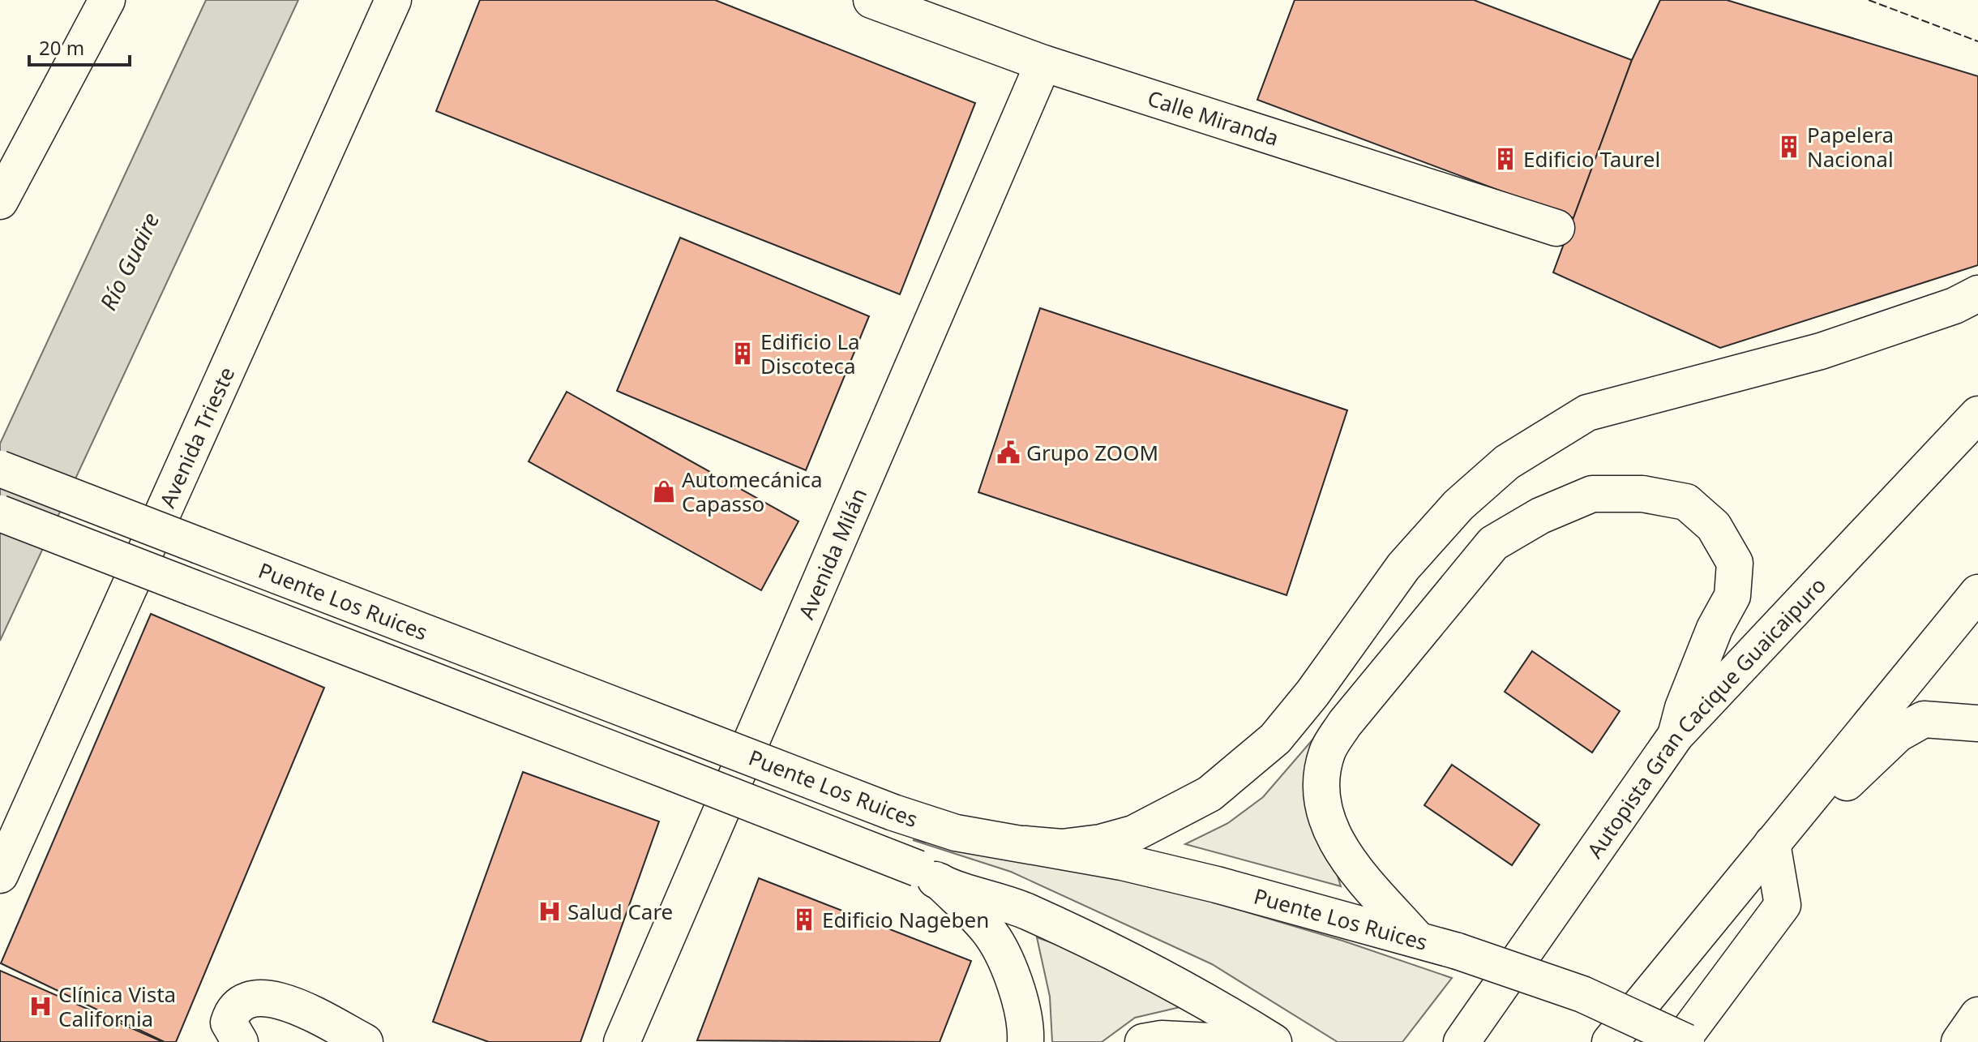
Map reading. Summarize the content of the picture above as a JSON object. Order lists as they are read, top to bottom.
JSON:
{
  "streets": {
    "main road": [
      "Calle Miranda",
      "Avenida Trieste",
      "Avenida Milán",
      "Puente Los Ruices",
      "Autopista Gran Cacique Guaicaipuro"
    ]
  },
  "crossings": [
    ["Calle Miranda", "Avenida Milán"]
  ],
  "water": ["Río Guaire"],
  "places": {
    "building": [
      "Papelera Nacional",
      "Edificio Taurel",
      "Edificio La Discoteca",
      "Edificio Nageben"
    ],
    "public building": ["Grupo ZOOM"],
    "shop": ["Automecánica Capasso"],
    "hospital": ["Salud Care", "Clínica Vista California"]
  },
  "scale_bar": "20 m"
}
